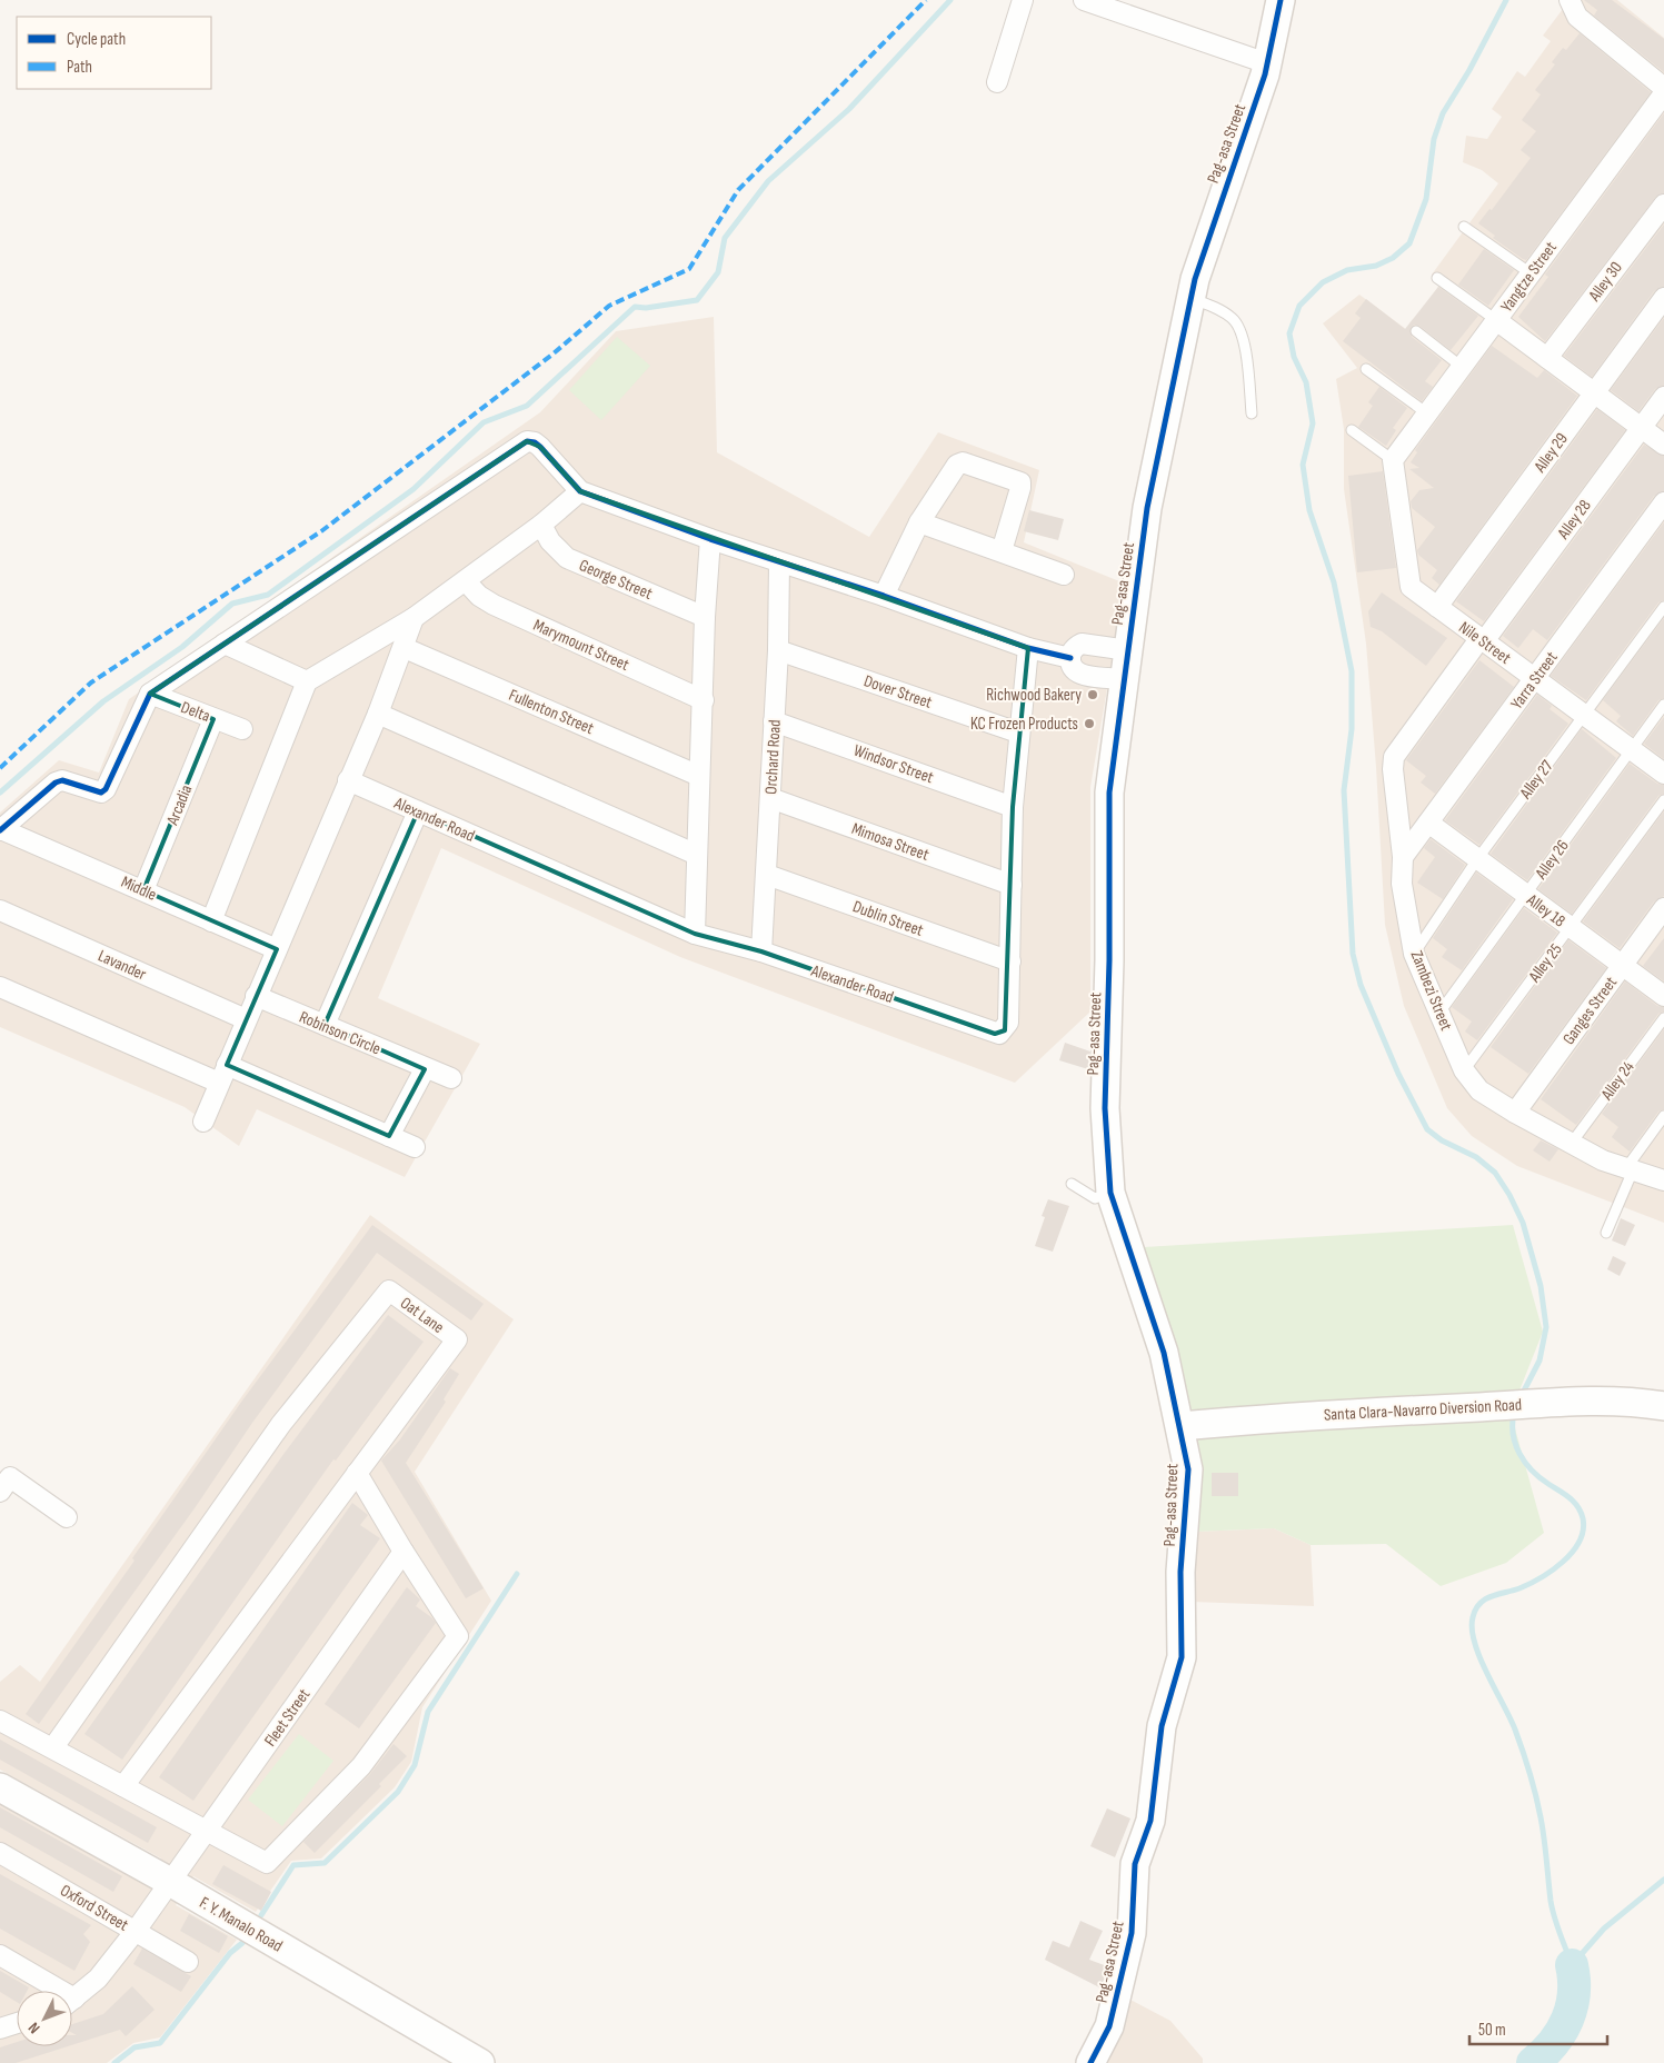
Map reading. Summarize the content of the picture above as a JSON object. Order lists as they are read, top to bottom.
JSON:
{
  "streets": {
    "street": [
      "Pag-asa Street",
      "Yangtze Street",
      "Alley 30",
      "Alley 29",
      "Alley 28",
      "George Street",
      "Nile Street",
      "Marymount Street",
      "Yarra Street",
      "Dover Street",
      "Delta",
      "Fullenton Street",
      "Orchard Road",
      "Windsor Street",
      "Arcadia",
      "Alexander Road",
      "Mimosa Street",
      "Middle",
      "Alley 18",
      "Dublin Street",
      "Lavander",
      "Zambezi Street",
      "Ganges Street",
      "Robinson Circle",
      "Oat Lane",
      "Santa Clara-Navarro Diversion Road",
      "Fleet Street",
      "Oxford Street",
      "F. Y. Manalo Road"
    ],
    "lane": [
      "Alley 27",
      "Alley 26",
      "Alley 25",
      "Alley 24"
    ]
  },
  "crossings": [
    ["Pag-asa Street", "Santa Clara-Navarro Diversion Road"],
    ["Yangtze Street", "Nile Street"],
    ["Alley 29", "Nile Street"],
    ["Alley 28", "Nile Street"],
    ["Alley 28", "Zambezi Street"],
    ["Nile Street", "Yarra Street"],
    ["Nile Street", "Alley 27"],
    ["Nile Street", "Alley 26"],
    ["Nile Street", "Zambezi Street"],
    ["Yarra Street", "Alley 18"],
    ["Yarra Street", "Zambezi Street"],
    ["Dover Street", "Orchard Road"],
    ["Dover Street", "Alexander Road"],
    ["Delta", "Arcadia"],
    ["Orchard Road", "Windsor Street"],
    ["Orchard Road", "Alexander Road"],
    ["Orchard Road", "Mimosa Street"],
    ["Orchard Road", "Dublin Street"],
    ["Windsor Street", "Alexander Road"],
    ["Alley 27", "Alley 18"],
    ["Alley 27", "Zambezi Street"],
    ["Arcadia", "Middle"],
    ["Alexander Road", "Mimosa Street"],
    ["Alexander Road", "Dublin Street"],
    ["Alley 26", "Alley 18"],
    ["Alley 26", "Zambezi Street"],
    ["Alley 18", "Alley 25"],
    ["Alley 18", "Ganges Street"],
    ["Alley 25", "Zambezi Street"],
    ["Zambezi Street", "Ganges Street"],
    ["Zambezi Street", "Alley 24"],
    ["Fleet Street", "Oxford Street"],
    ["Fleet Street", "F. Y. Manalo Road"]
  ],
  "places": ["Richwood Bakery", "KC Frozen Products"],
  "legend": ["Cycle path", "Path"],
  "scale_bar": "50 m",
  "north": "bottom left"
}
